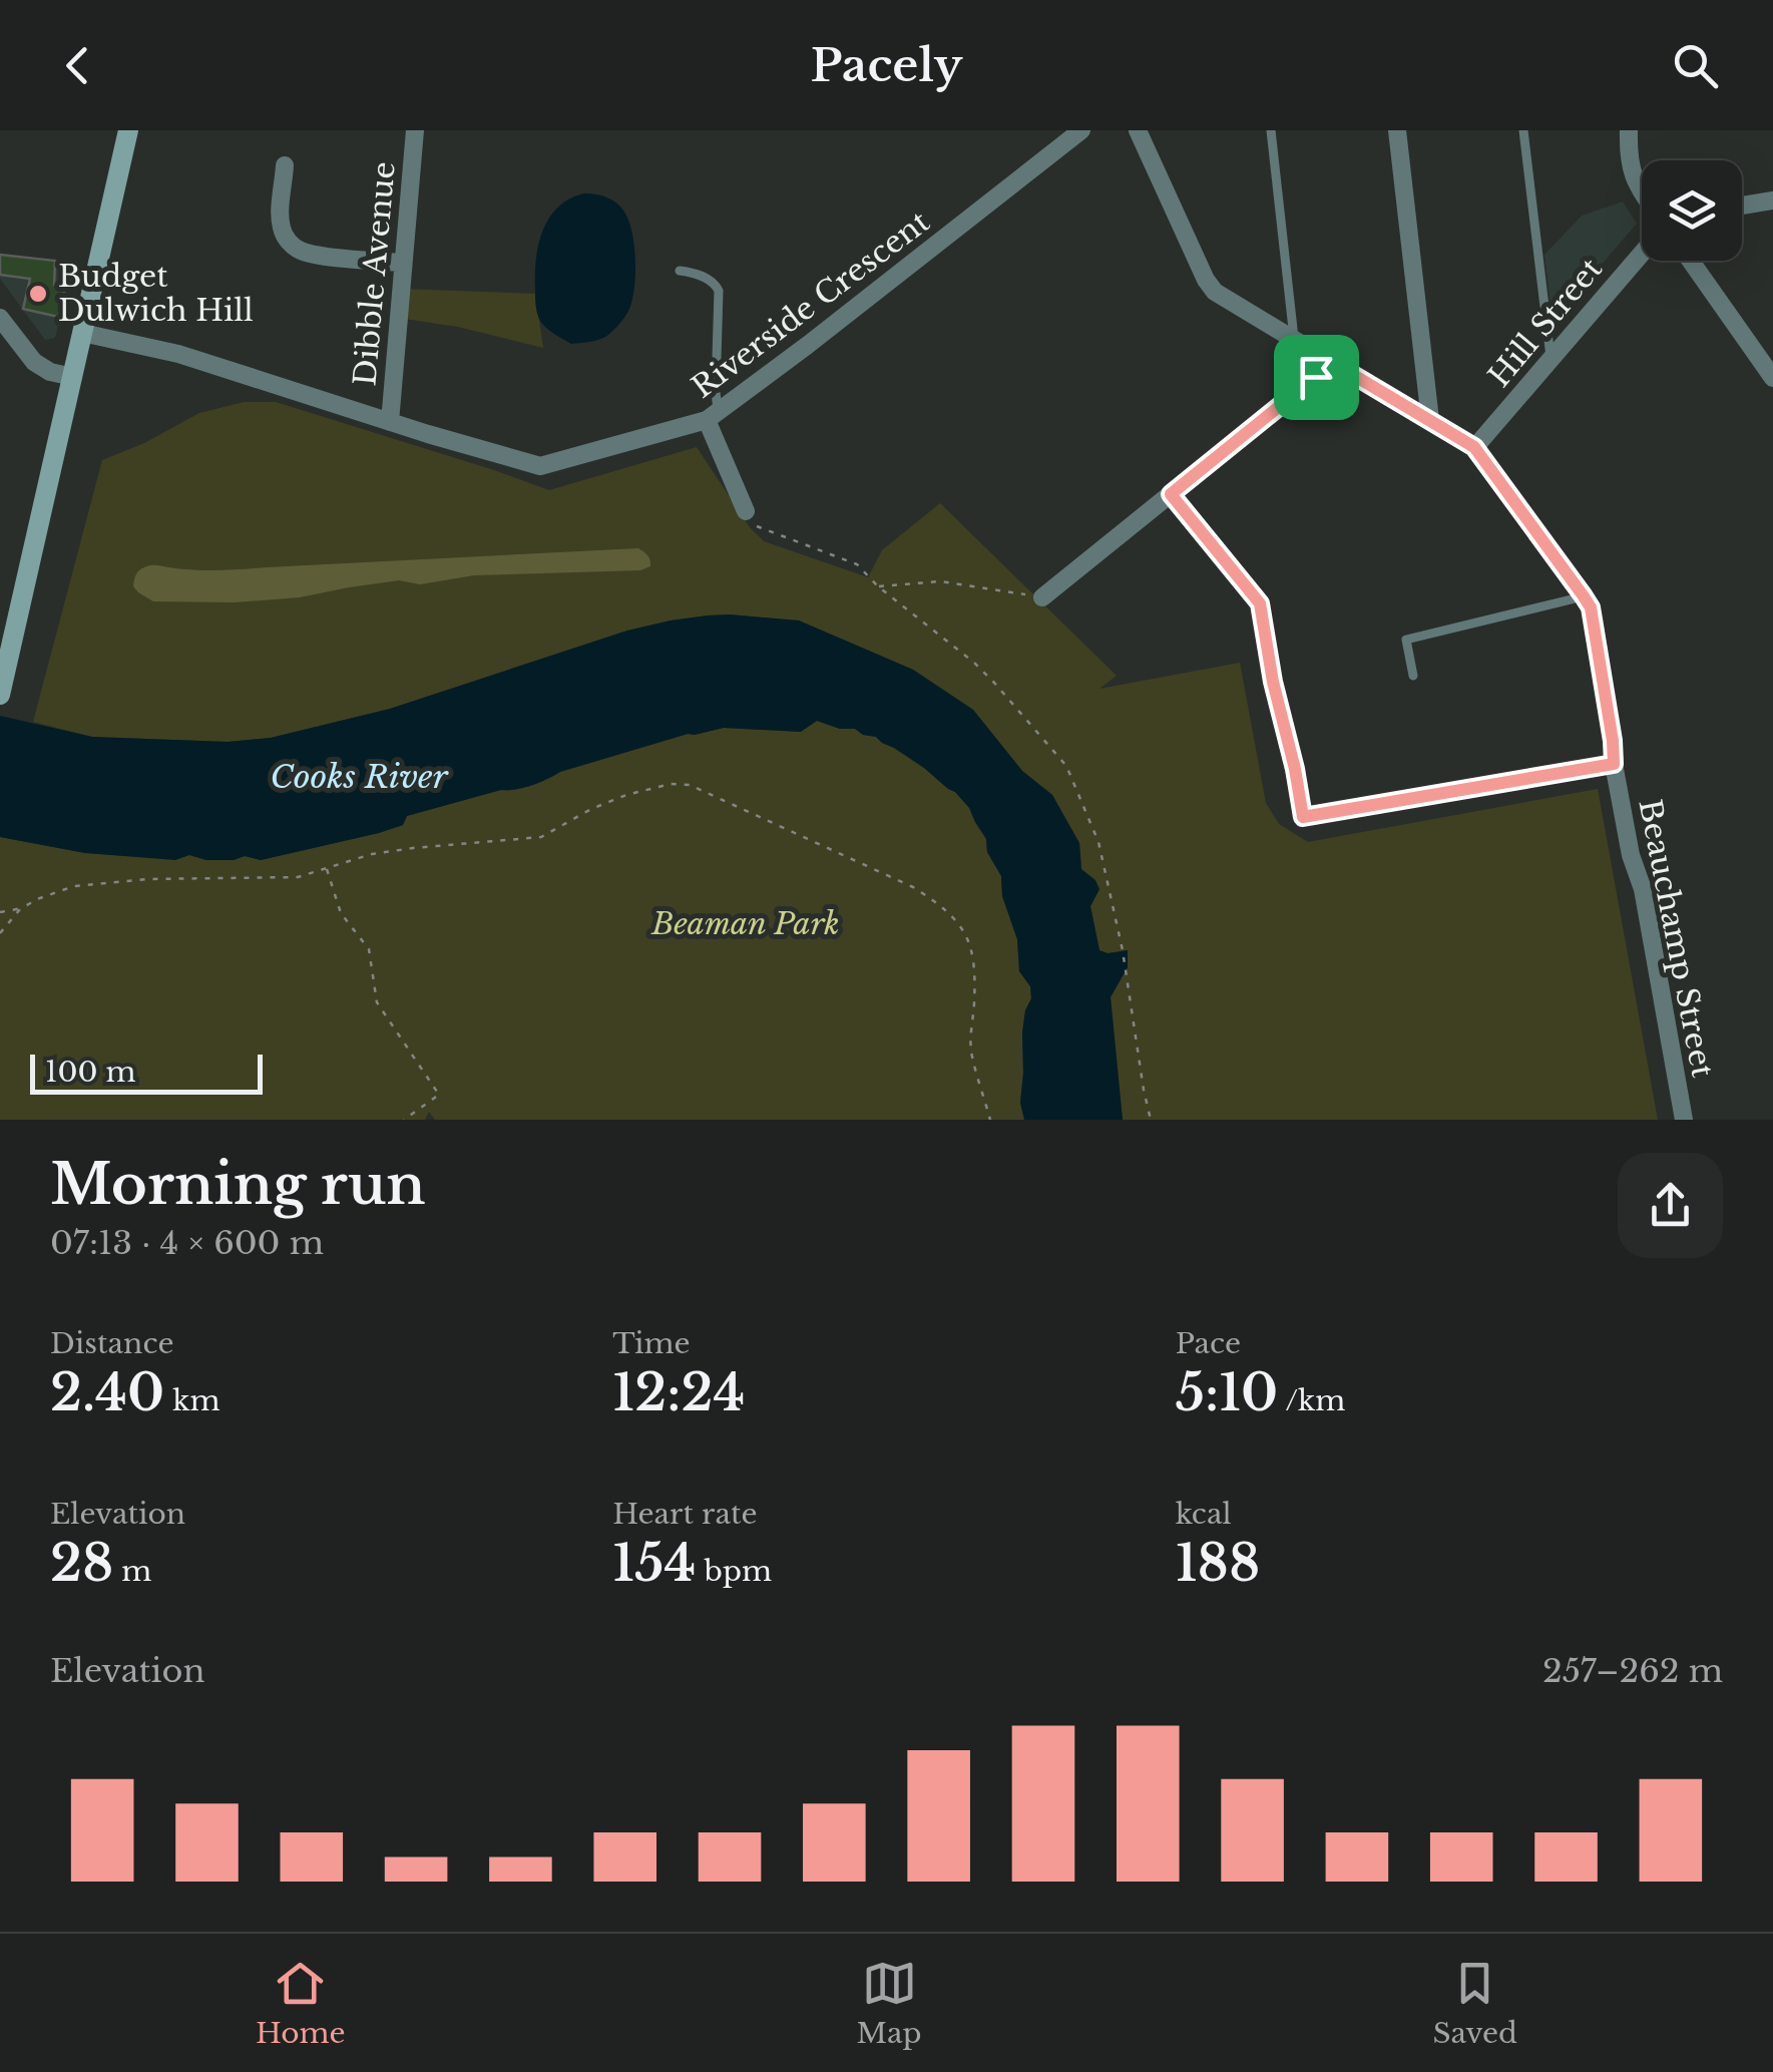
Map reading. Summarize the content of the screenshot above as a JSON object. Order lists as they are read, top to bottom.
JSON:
{
  "streets": {
    "street": [
      "Dibble Avenue",
      "Riverside Crescent",
      "Hill Street",
      "Beauchamp Street"
    ]
  },
  "crossings": [
    ["Dibble Avenue", "Riverside Crescent"],
    ["Hill Street", "Beauchamp Street"]
  ],
  "water": ["Cooks River"],
  "parks": ["Beaman Park"],
  "places": ["Budget Dulwich Hill"],
  "scale_bar": "100 m",
  "page": {
    "header": "Pacely",
    "scale": "100 m",
    "heading": ["Morning run", "07:13 · 4 × 600 m"],
    "stats": [
      ["Distance", "2.40 km"],
      ["Time", "12:24"],
      ["Pace", "5:10 /km"],
      ["Elevation", "28 m"],
      ["Heart rate", "154 bpm"],
      ["kcal", "188"]
    ],
    "chart": ["Elevation", "257–262 m"],
    "tabs": ["Home", "Map", "Saved"]
  }
}
